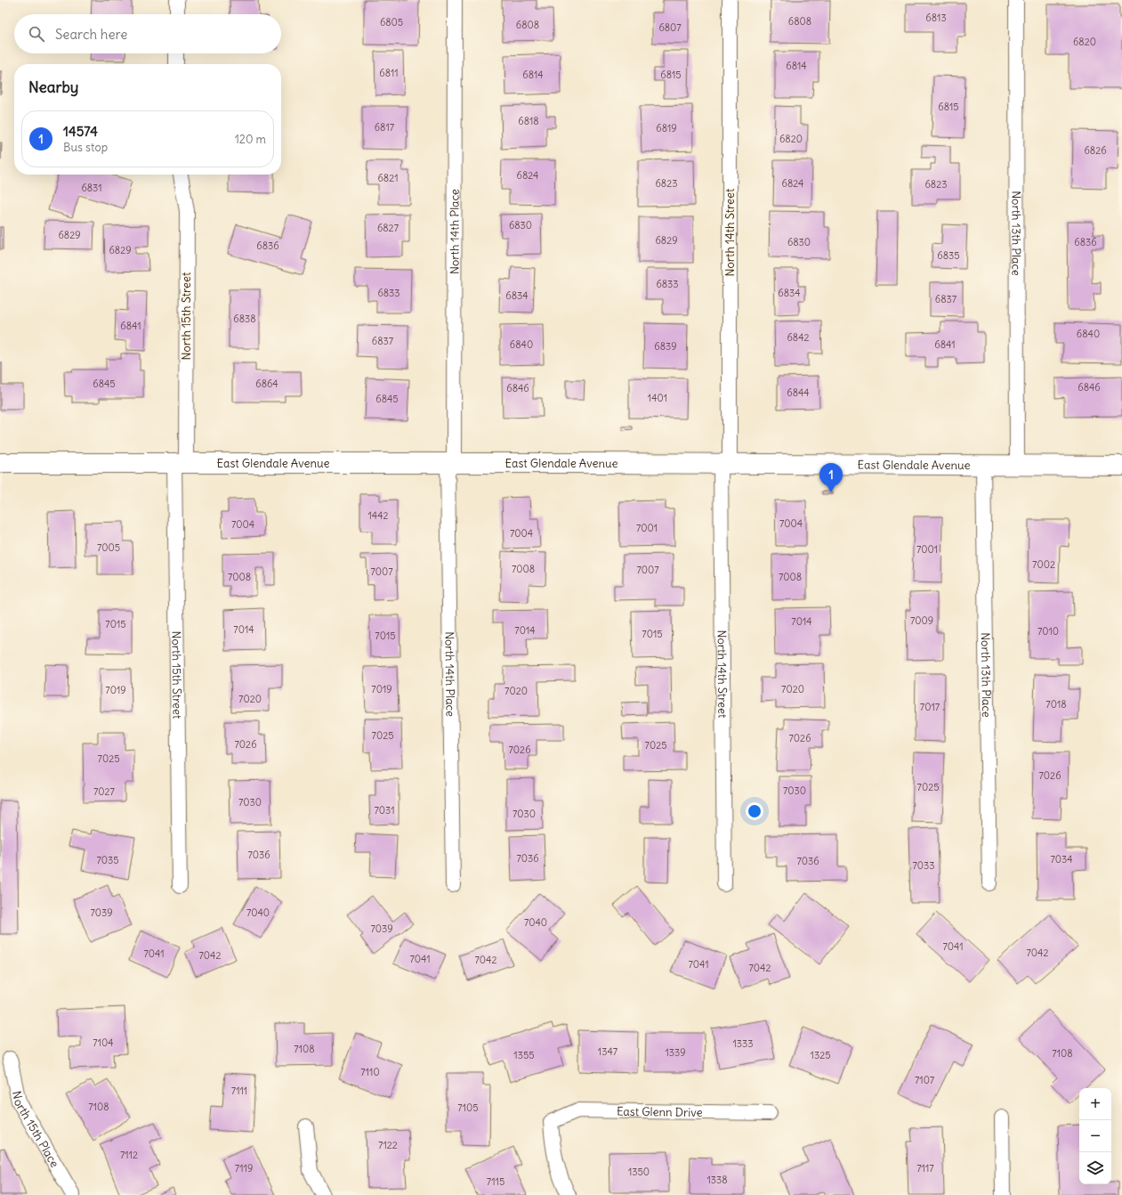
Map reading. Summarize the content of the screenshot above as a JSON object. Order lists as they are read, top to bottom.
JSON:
{
  "streets": {
    "main road": ["East Glendale Avenue"],
    "street": [
      "North 14th Place",
      "North 14th Street",
      "North 13th Place",
      "North 15th Street",
      "East Glenn Drive",
      "North 15th Place"
    ]
  },
  "crossings": [
    ["North 14th Place", "East Glendale Avenue"],
    ["North 14th Street", "East Glendale Avenue"],
    ["North 13th Place", "East Glendale Avenue"],
    ["North 15th Street", "East Glendale Avenue"]
  ],
  "house_numbers": [
    "6813",
    "6808",
    "6805",
    "6808",
    "6807",
    "6820",
    "6814",
    "6811",
    "6814",
    "6815",
    "6815",
    "6818",
    "6817",
    "6819",
    "6820",
    "6826",
    "6824",
    "6821",
    "6823",
    "6824",
    "6823",
    "6831",
    "6830",
    "6827",
    "6829",
    "6829",
    "6830",
    "6836",
    "6836",
    "6829",
    "6835",
    "6833",
    "6833",
    "6834",
    "6834",
    "6837",
    "6838",
    "6841",
    "6840",
    "6842",
    "6837",
    "6840",
    "6841",
    "6839",
    "6845",
    "6864",
    "6846",
    "6846",
    "6844",
    "1401",
    "6845",
    "1442",
    "7004",
    "7004",
    "7001",
    "7004",
    "7005",
    "7001",
    "7002",
    "7008",
    "7007",
    "7007",
    "7008",
    "7008",
    "7009",
    "7014",
    "7015",
    "7014",
    "7014",
    "7010",
    "7015",
    "7015",
    "7019",
    "7020",
    "7019",
    "7020",
    "7020",
    "7018",
    "7017",
    "7025",
    "7026",
    "7026",
    "7025",
    "7026",
    "7025",
    "7026",
    "7025",
    "7030",
    "7027",
    "7030",
    "7031",
    "7030",
    "7036",
    "7036",
    "7034",
    "7035",
    "7036",
    "7033",
    "7039",
    "7040",
    "7040",
    "7039",
    "7041",
    "7042",
    "7041",
    "7042",
    "7041",
    "7042",
    "7041",
    "7042",
    "7104",
    "1333",
    "7108",
    "1347",
    "1339",
    "7108",
    "1355",
    "1325",
    "7110",
    "7107",
    "7111",
    "7108",
    "7105",
    "7122",
    "7112",
    "7119",
    "7117",
    "1350",
    "1338",
    "7115"
  ],
  "page": {
    "search": "Search here",
    "heading": "Nearby",
    "list": [
      {
        "mark": "1",
        "name": "14574",
        "note": "Bus stop",
        "value": "120 m"
      }
    ],
    "pins": "1",
    "map_buttons": ["+", "−"]
  }
}
